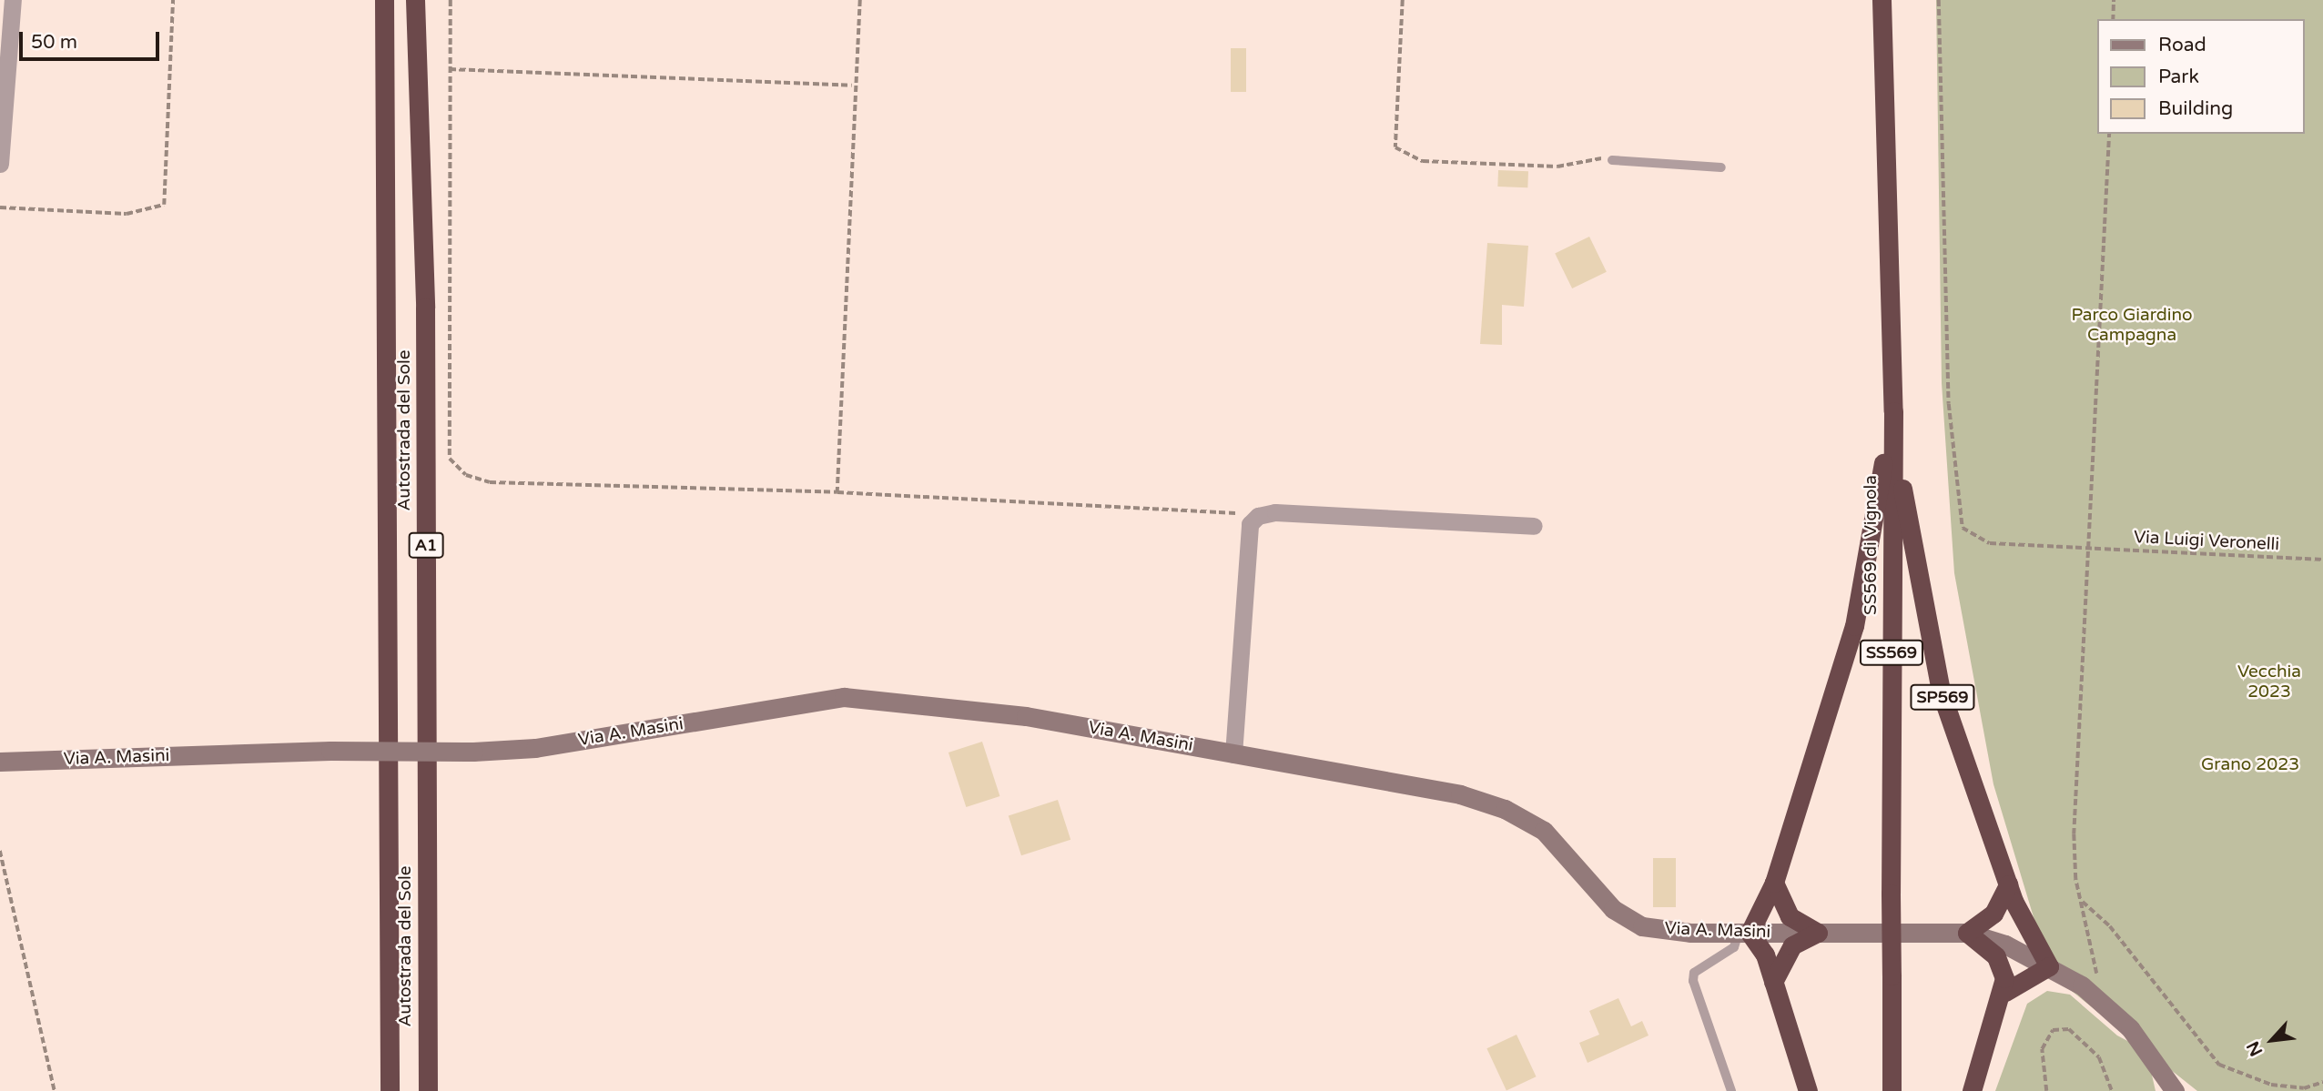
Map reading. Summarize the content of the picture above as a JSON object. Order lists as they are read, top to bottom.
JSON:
{
  "streets": {
    "highway": [
      "Autostrada del Sole",
      "A1",
      "SS569 di Vignola",
      "SS569",
      "SP569"
    ],
    "street": ["Via A. Masini"],
    "path": ["Via Luigi Veronelli"]
  },
  "crossings": [
    ["SS569 di Vignola", "SP569"],
    ["SP569", "Via A. Masini"]
  ],
  "parks": ["Parco Giardino Campagna", "Vecchia 2023", "Grano 2023"],
  "legend": ["Road", "Park", "Building"],
  "scale_bar": "50 m",
  "north": "bottom left"
}
